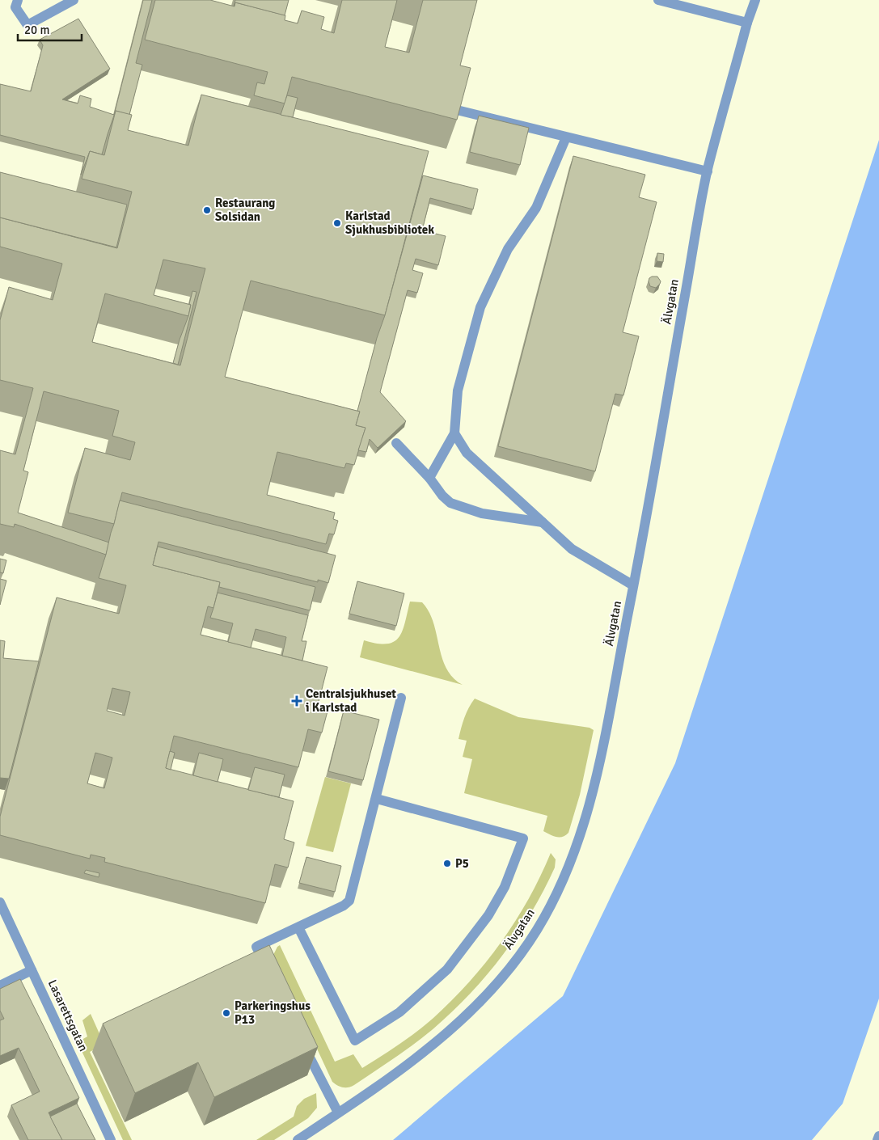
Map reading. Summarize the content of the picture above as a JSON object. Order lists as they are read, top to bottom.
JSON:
{
  "streets": {
    "street": ["Älvgatan", "Lasarettsgatan"]
  },
  "places": {
    "other": [
      "Restaurang Solsidan",
      "Karlstad Sjukhusbibliotek",
      "P5",
      "Parkeringshus P13"
    ],
    "health": ["Centralsjukhuset i Karlstad"]
  },
  "scale_bar": "20 m"
}
